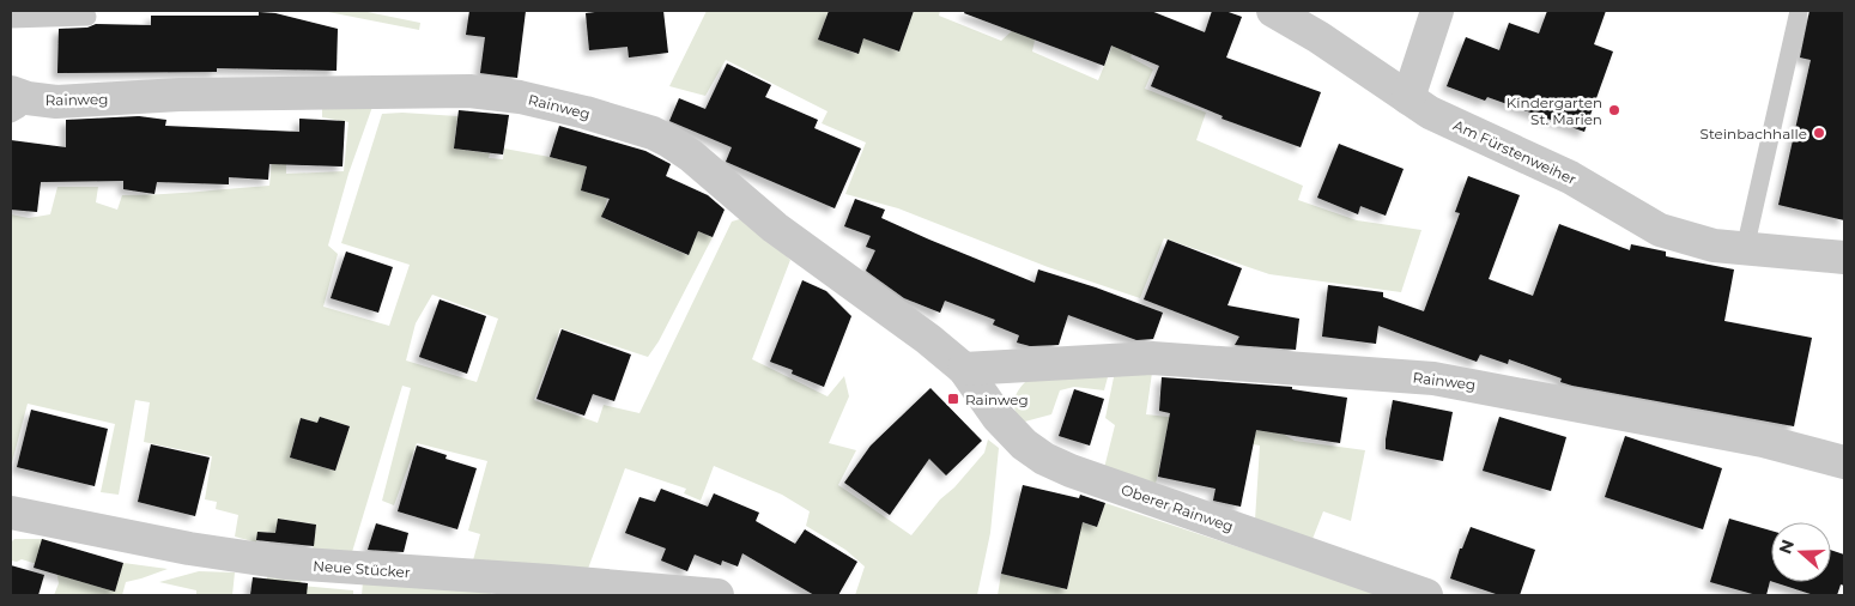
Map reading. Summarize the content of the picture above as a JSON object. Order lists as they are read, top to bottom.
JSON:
{
  "streets": {
    "street": [
      "Rainweg",
      "Am Fürstenweiher",
      "Oberer Rainweg",
      "Neue Stücker"
    ]
  },
  "crossings": [
    ["Rainweg", "Oberer Rainweg"]
  ],
  "places": {
    "other": ["Kindergarten St. Marien", "Steinbachhalle"],
    "transit": ["Rainweg"]
  },
  "north": "left"
}
